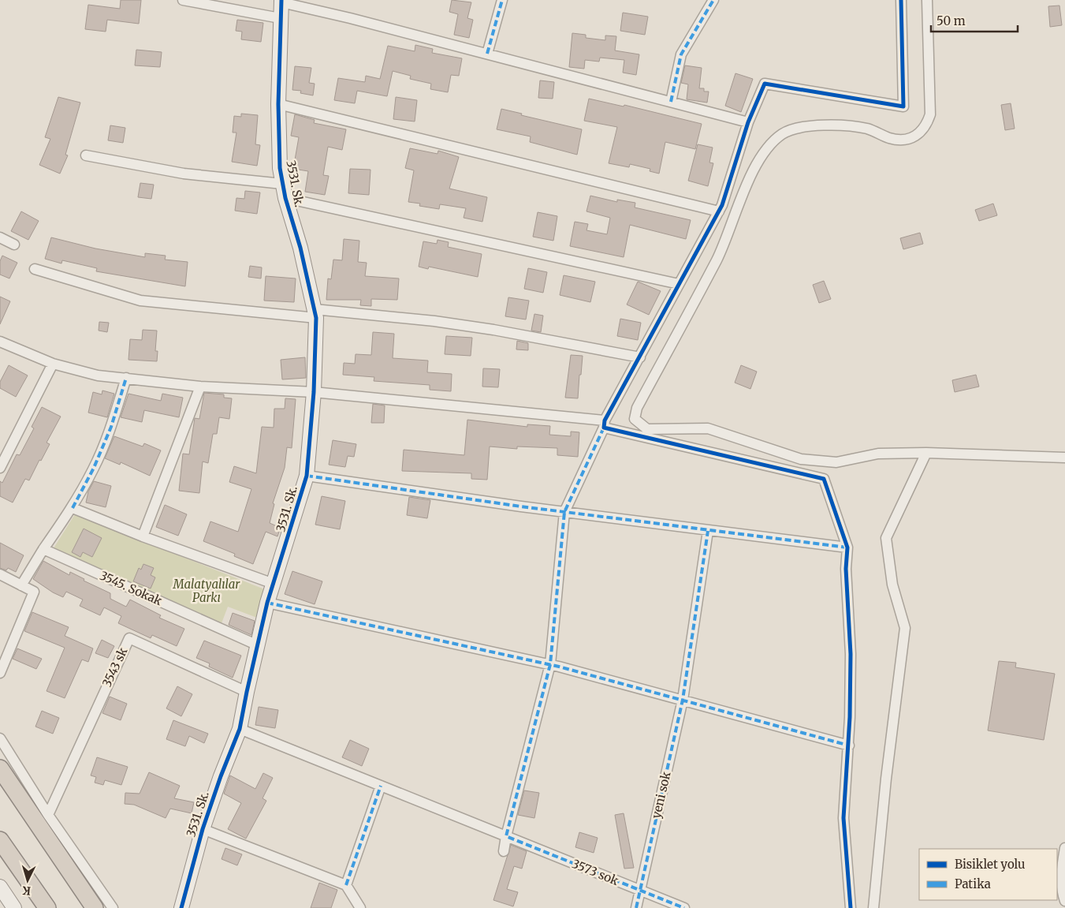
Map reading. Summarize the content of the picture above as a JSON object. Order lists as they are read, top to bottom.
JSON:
{
  "streets": {
    "street": [
      "3531. Sk.",
      "3545. Sokak",
      "3543 sk",
      "yeni sok",
      "3573 sok"
    ]
  },
  "crossings": [
    ["3531. Sk.", "3545. Sokak"],
    ["3531. Sk.", "3543 sk"],
    ["3531. Sk.", "3573 sok"],
    ["yeni sok", "3573 sok"]
  ],
  "parks": ["Malatyalılar Parkı"],
  "legend": ["Bisiklet yolu", "Patika"],
  "scale_bar": "50 m",
  "north": "bottom"
}
